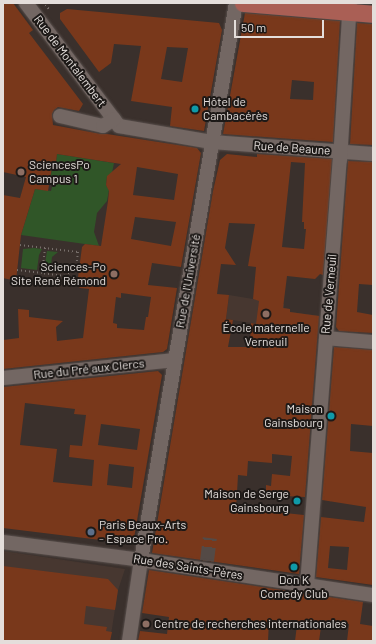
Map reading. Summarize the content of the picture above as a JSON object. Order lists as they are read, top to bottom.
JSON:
{
  "streets": {
    "street": [
      "Rue de Montalembert",
      "Rue de Beaune",
      "Rue de l'Université",
      "Rue de Verneuil",
      "Rue du Pré aux Clercs",
      "Rue des Saints-Pères"
    ]
  },
  "crossings": [
    ["Rue de Montalembert", "Rue de Beaune"],
    ["Rue de Beaune", "Rue de l'Université"],
    ["Rue de Beaune", "Rue de Verneuil"],
    ["Rue de l'Université", "Rue du Pré aux Clercs"],
    ["Rue de l'Université", "Rue des Saints-Pères"],
    ["Rue de Verneuil", "Rue des Saints-Pères"]
  ],
  "places": [
    "Hôtel de Cambacérès",
    "SciencesPo Campus 1",
    "Sciences-Po Site René Rémond",
    "École maternelle Verneuil",
    "Maison Gainsbourg",
    "Maison de Serge Gainsbourg",
    "Paris Beaux-Arts - Espace Pro.",
    "Don K Comedy Club",
    "Centre de recherches internationales"
  ],
  "scale_bar": "50 m"
}
